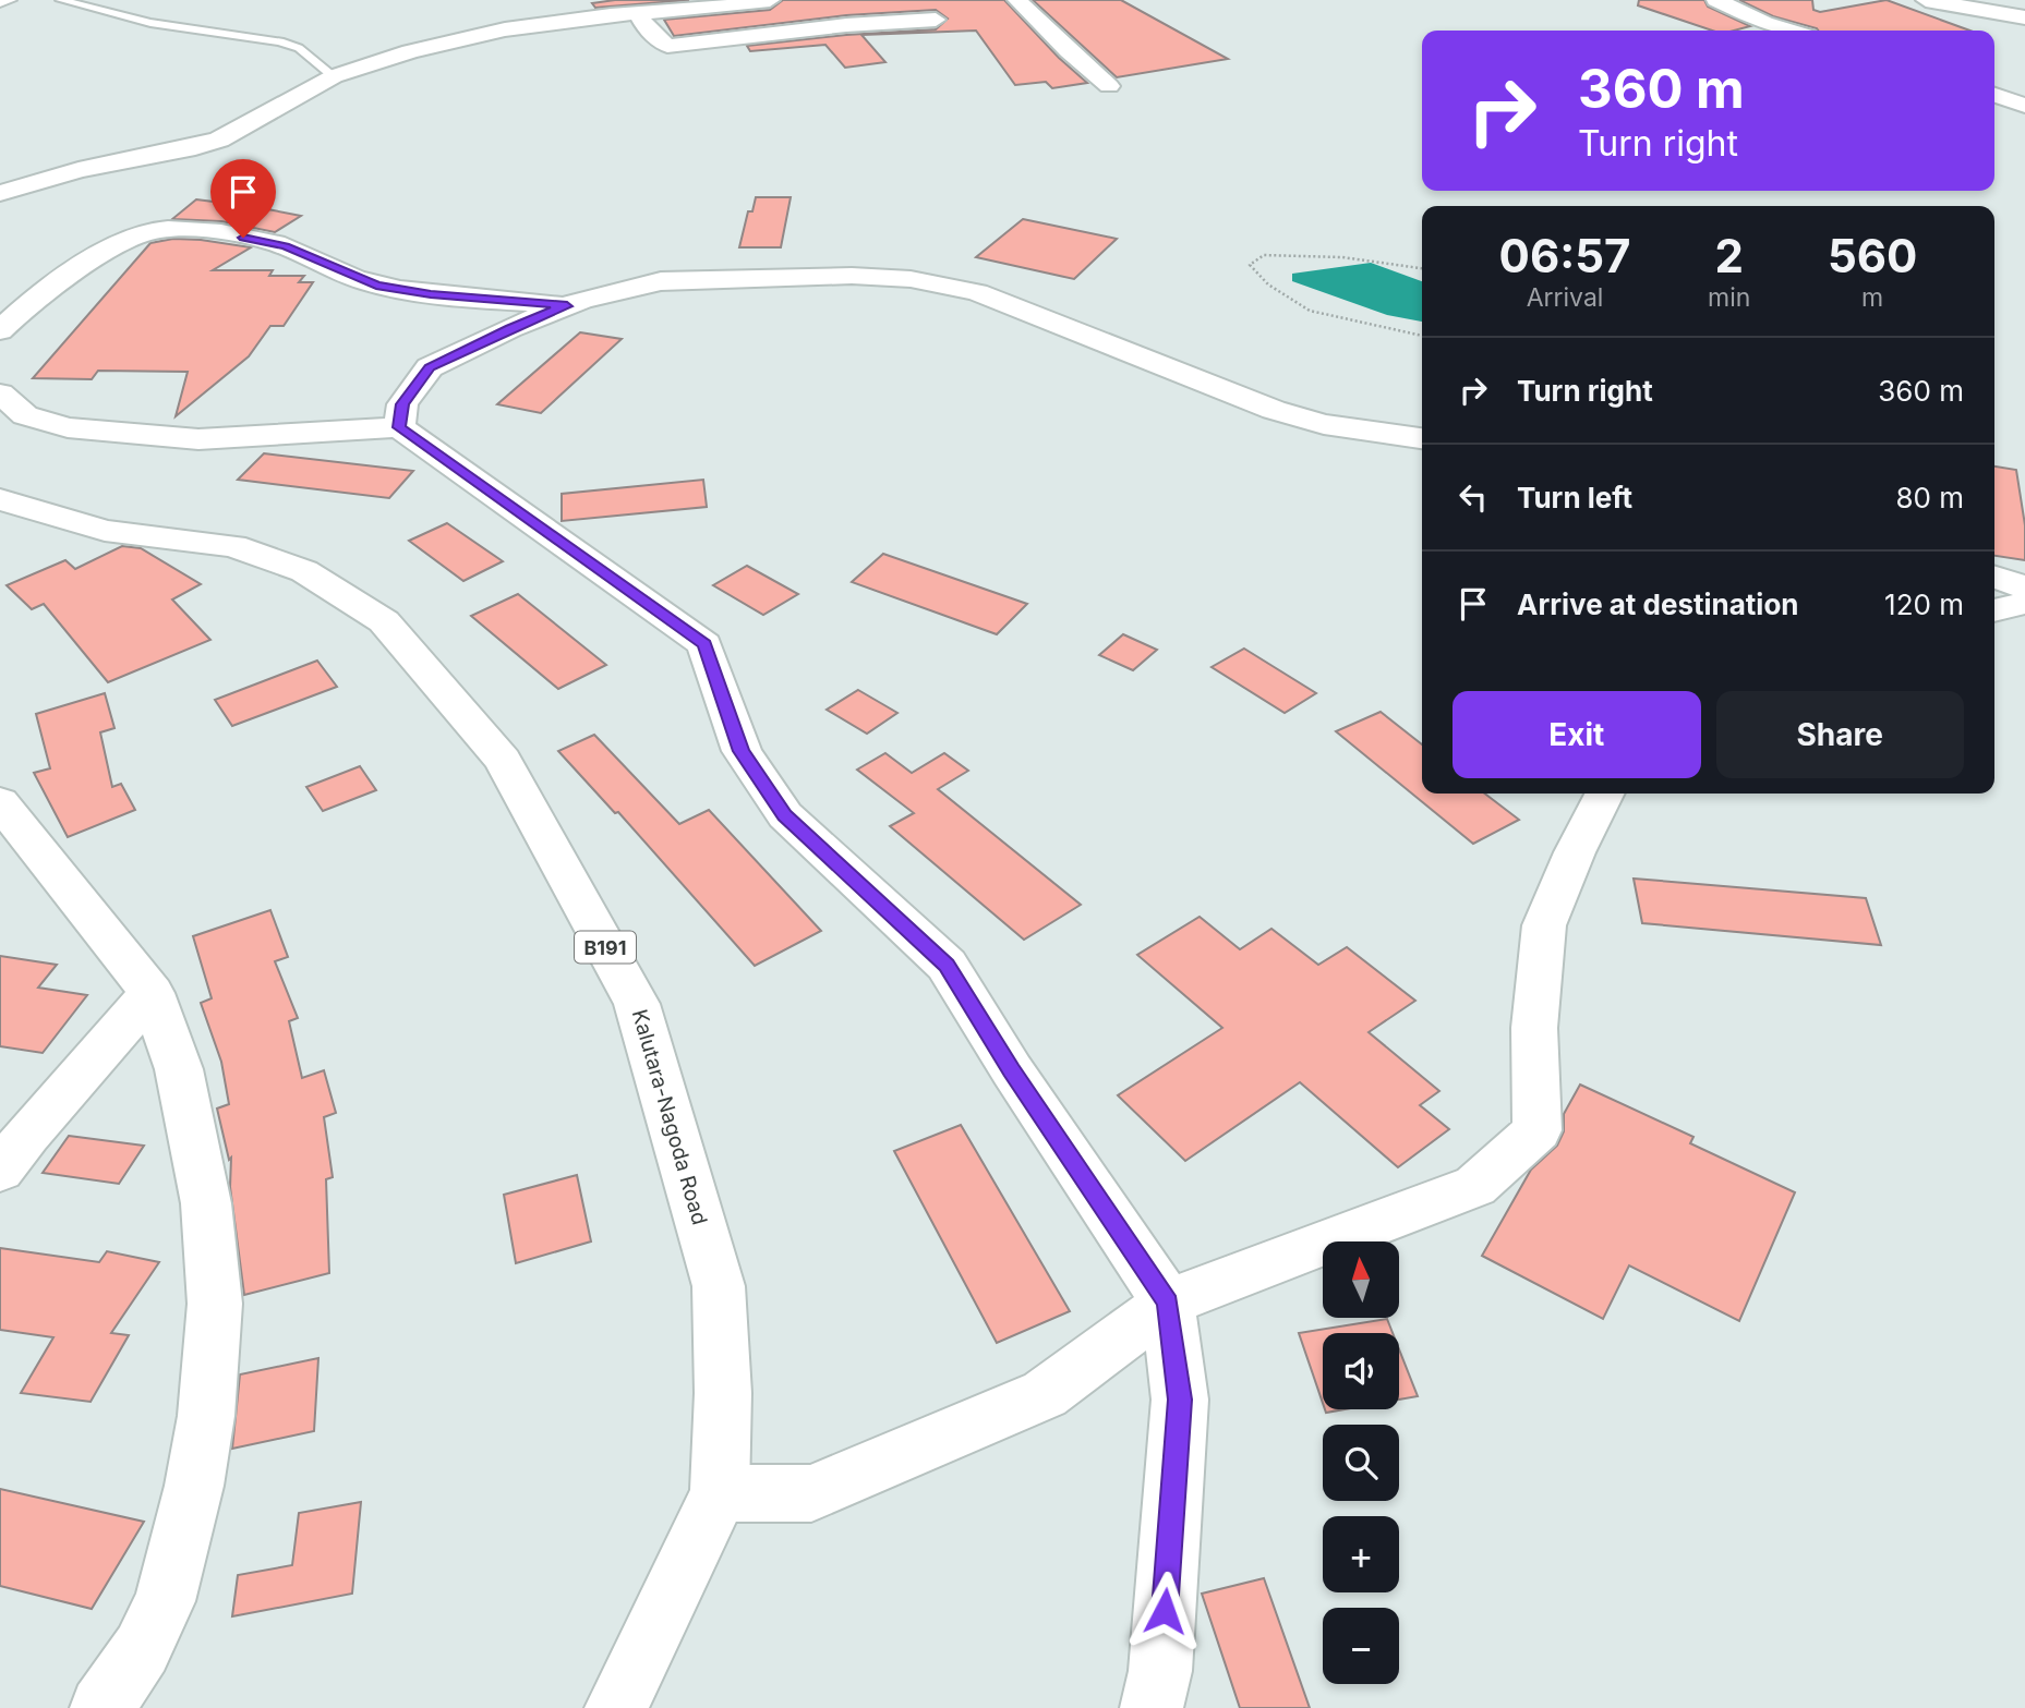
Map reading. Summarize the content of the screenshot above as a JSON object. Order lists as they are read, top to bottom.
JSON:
{
  "streets": {
    "street": ["B191", "Kalutara-Nagoda Road"]
  },
  "north": "top",
  "page": {
    "turn": ["360 m", "Turn right"],
    "eta": [
      "06:57",
      "Arrival",
      "2",
      "min",
      "560",
      "m"
    ],
    "list": [
      {
        "name": "Turn right",
        "value": "360 m"
      },
      {
        "name": "Turn left",
        "value": "80 m"
      },
      {
        "name": "Arrive at destination",
        "value": "120 m"
      }
    ],
    "buttons": ["Exit", "Share"],
    "map_buttons": ["+", "−"]
  }
}
